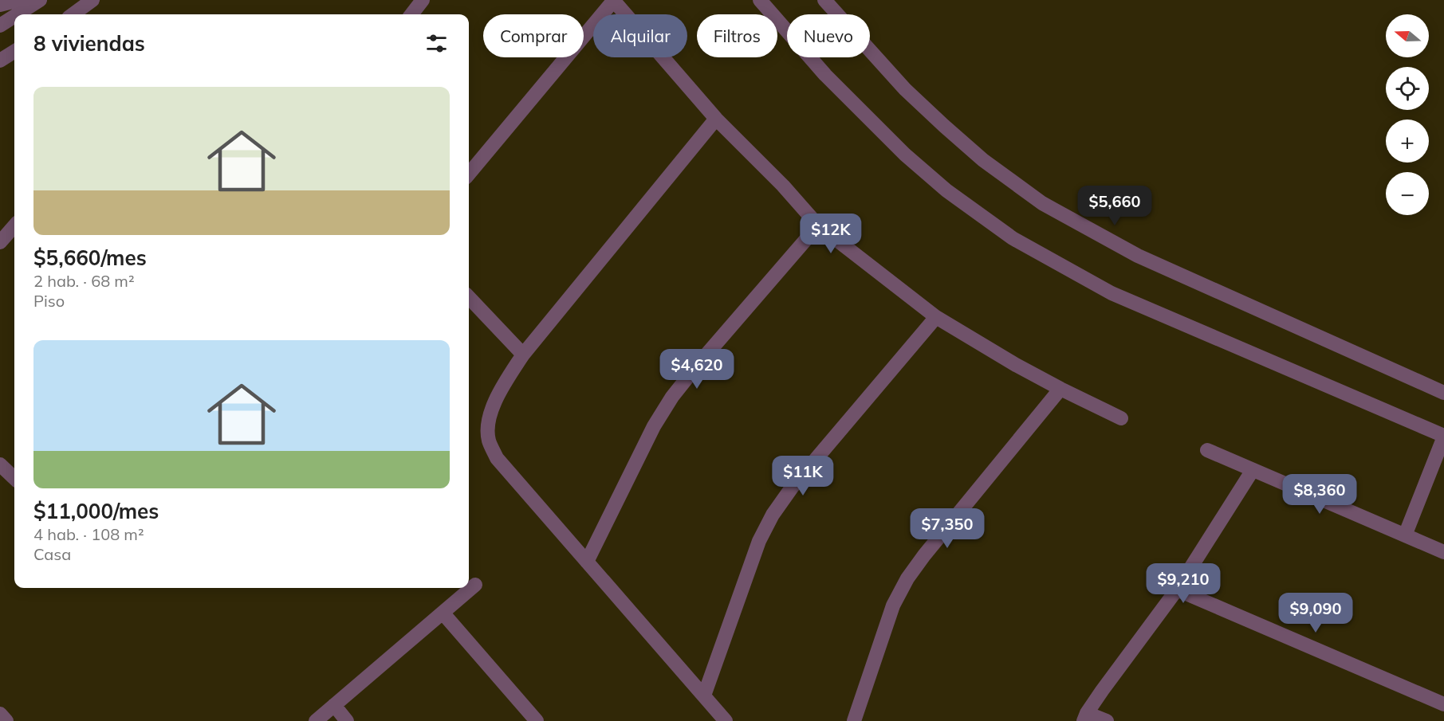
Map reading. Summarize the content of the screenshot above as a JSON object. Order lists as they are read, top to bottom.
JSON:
{
  "north": "left",
  "page": {
    "map_buttons": ["+", "−"],
    "chip": [
      "Comprar",
      "Alquilar",
      "Filtros",
      "Nuevo"
    ],
    "heading": "8 viviendas",
    "list": [
      {
        "name": "$5,660/mes",
        "note": "2 hab. · 68 m² · Piso"
      },
      {
        "name": "$11,000/mes",
        "note": "4 hab. · 108 m² · Casa"
      }
    ],
    "price": [
      "$5,660",
      "$12K",
      "$4,620",
      "$11K",
      "$8,360",
      "$7,350",
      "$9,210",
      "$9,090"
    ]
  }
}
